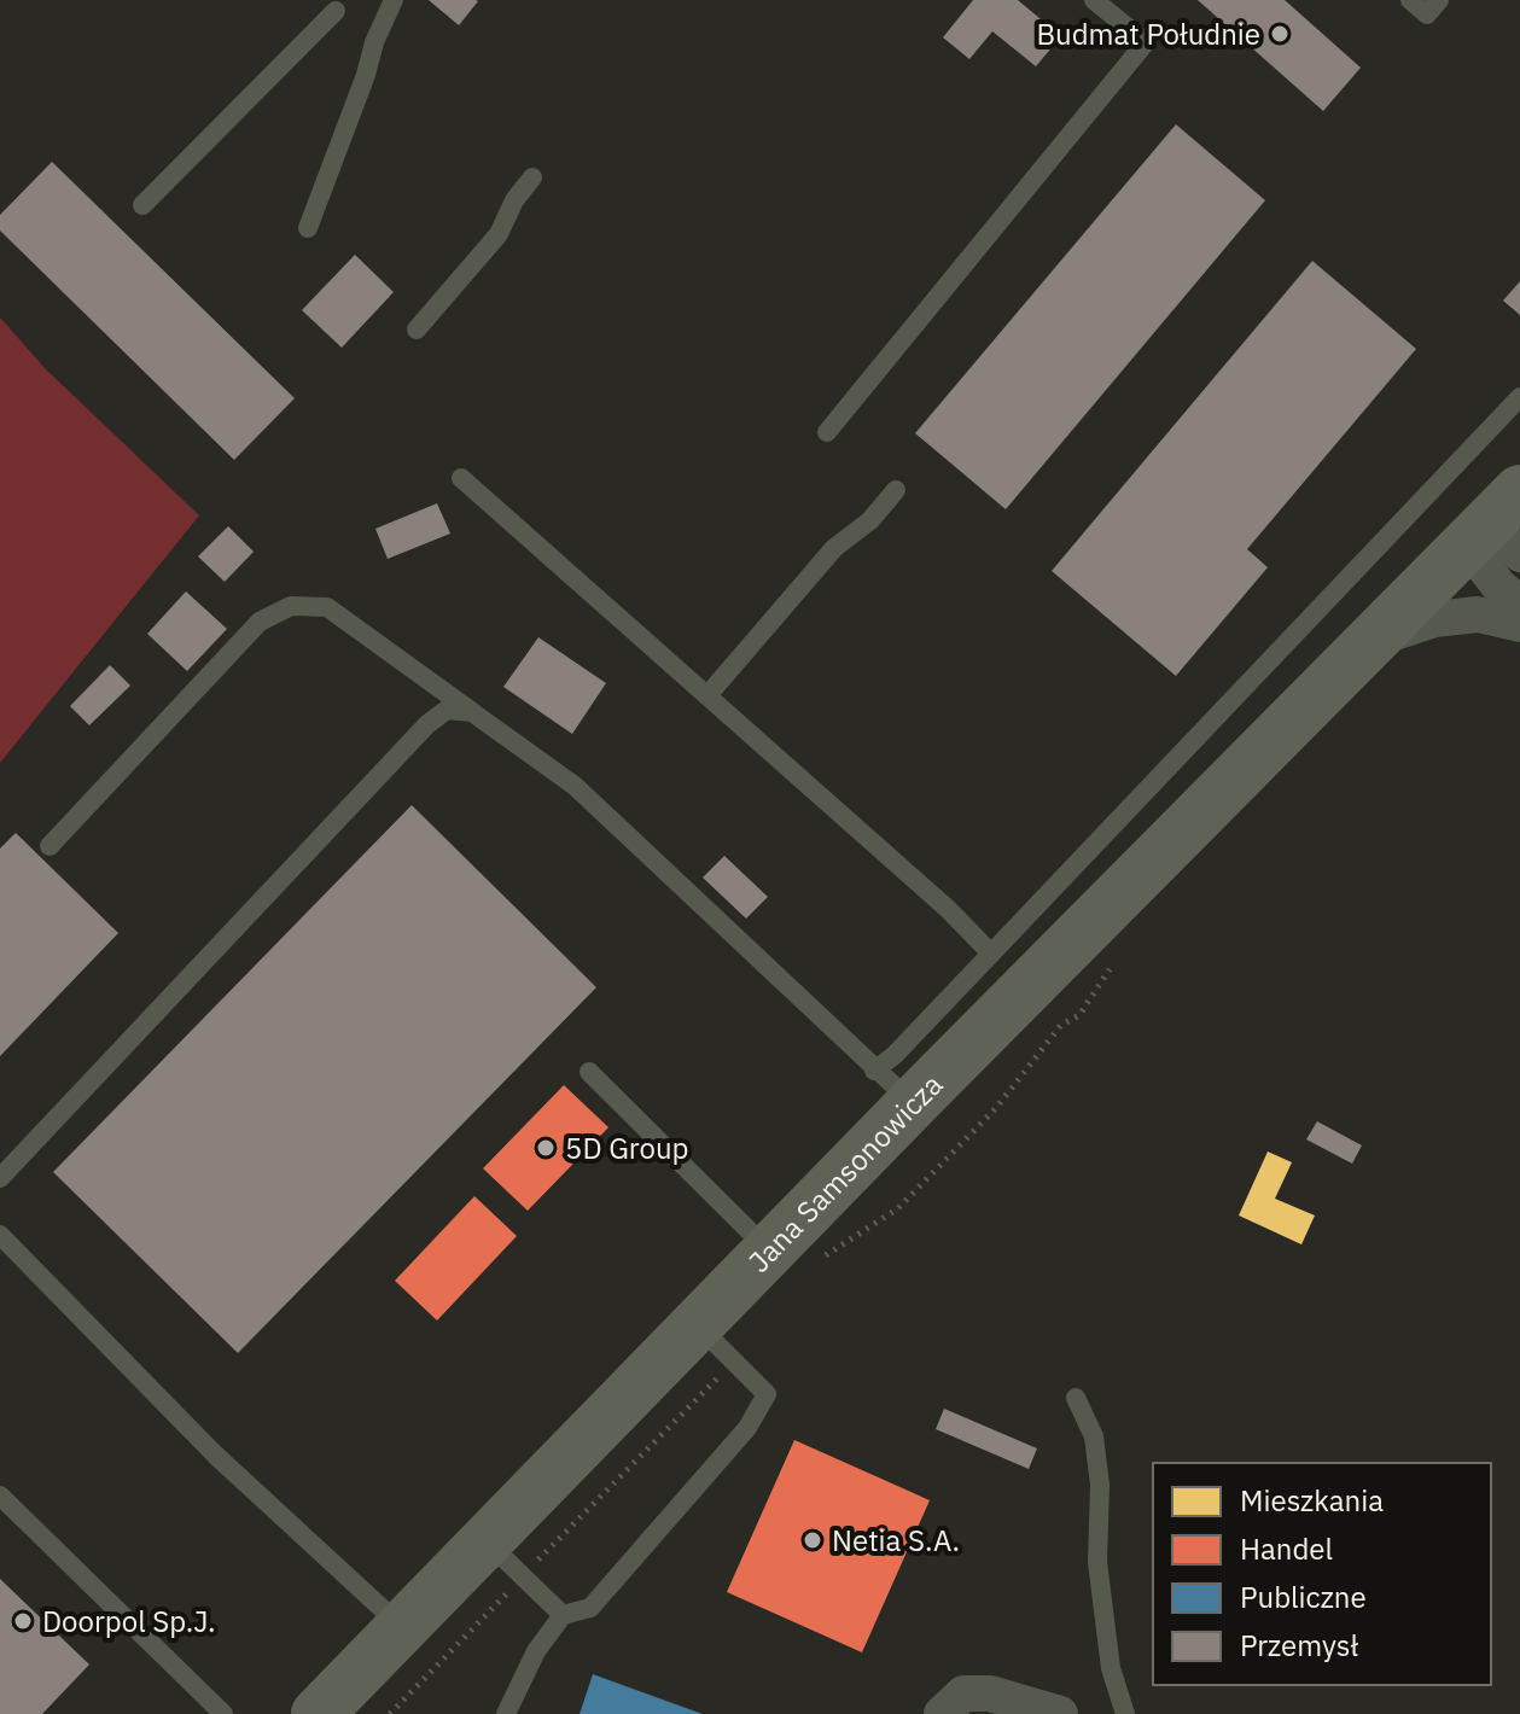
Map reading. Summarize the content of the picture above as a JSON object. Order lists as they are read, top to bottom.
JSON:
{
  "streets": {
    "main road": ["Jana Samsonowicza"]
  },
  "places": [
    "Budmat Południe",
    "5D Group",
    "Netia S.A.",
    "Doorpol Sp.J."
  ],
  "legend": [
    "Mieszkania",
    "Handel",
    "Publiczne",
    "Przemysł"
  ]
}
